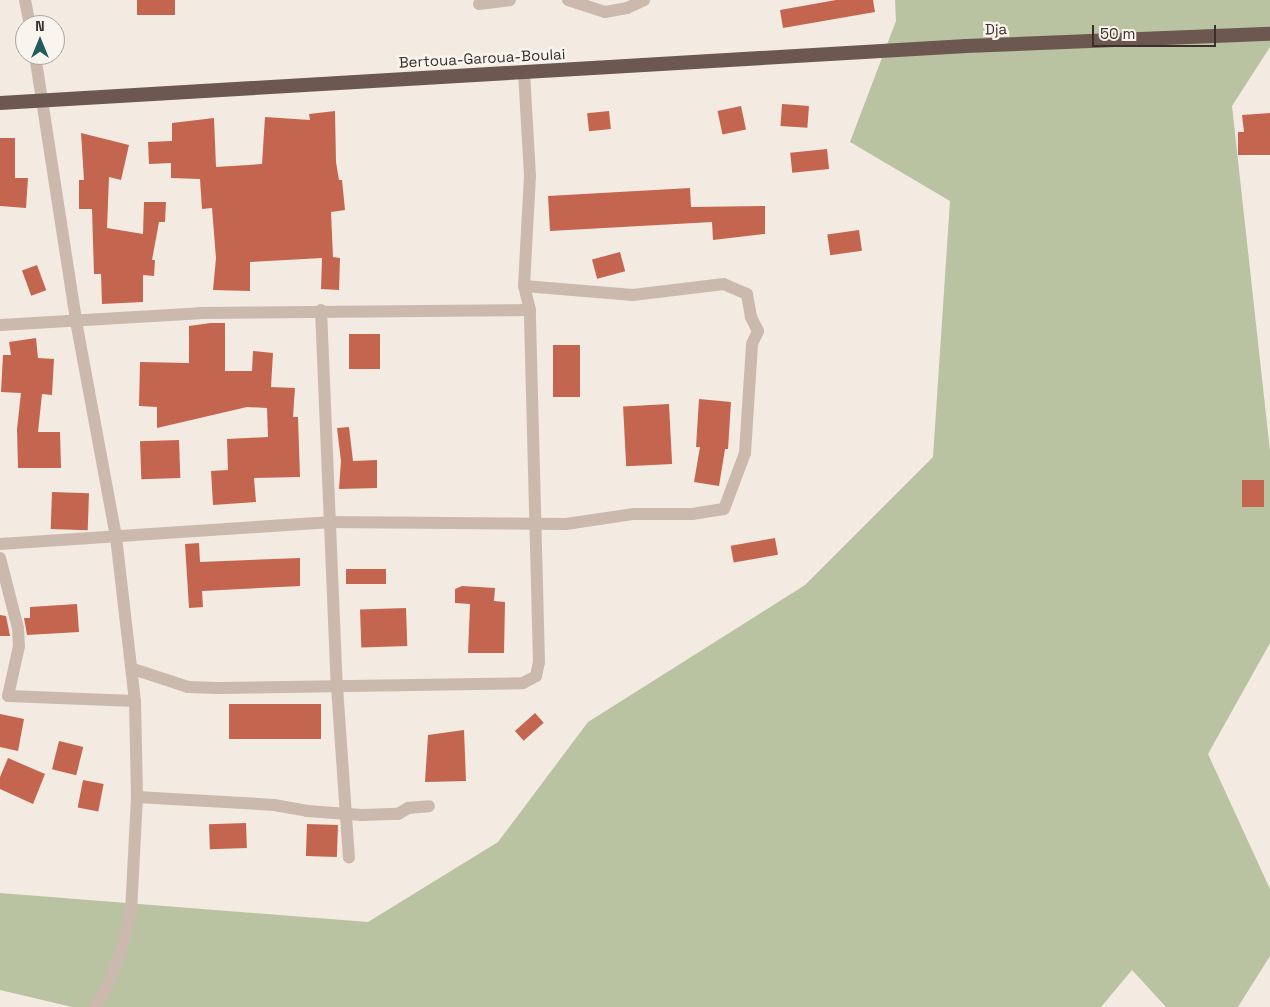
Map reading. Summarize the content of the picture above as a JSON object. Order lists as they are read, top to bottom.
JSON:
{
  "streets": {
    "highway": ["Dja", "Bertoua-Garoua-Boulai"]
  },
  "crossings": [
    ["Dja", "Bertoua-Garoua-Boulai"]
  ],
  "scale_bar": "50 m",
  "north": "top"
}
